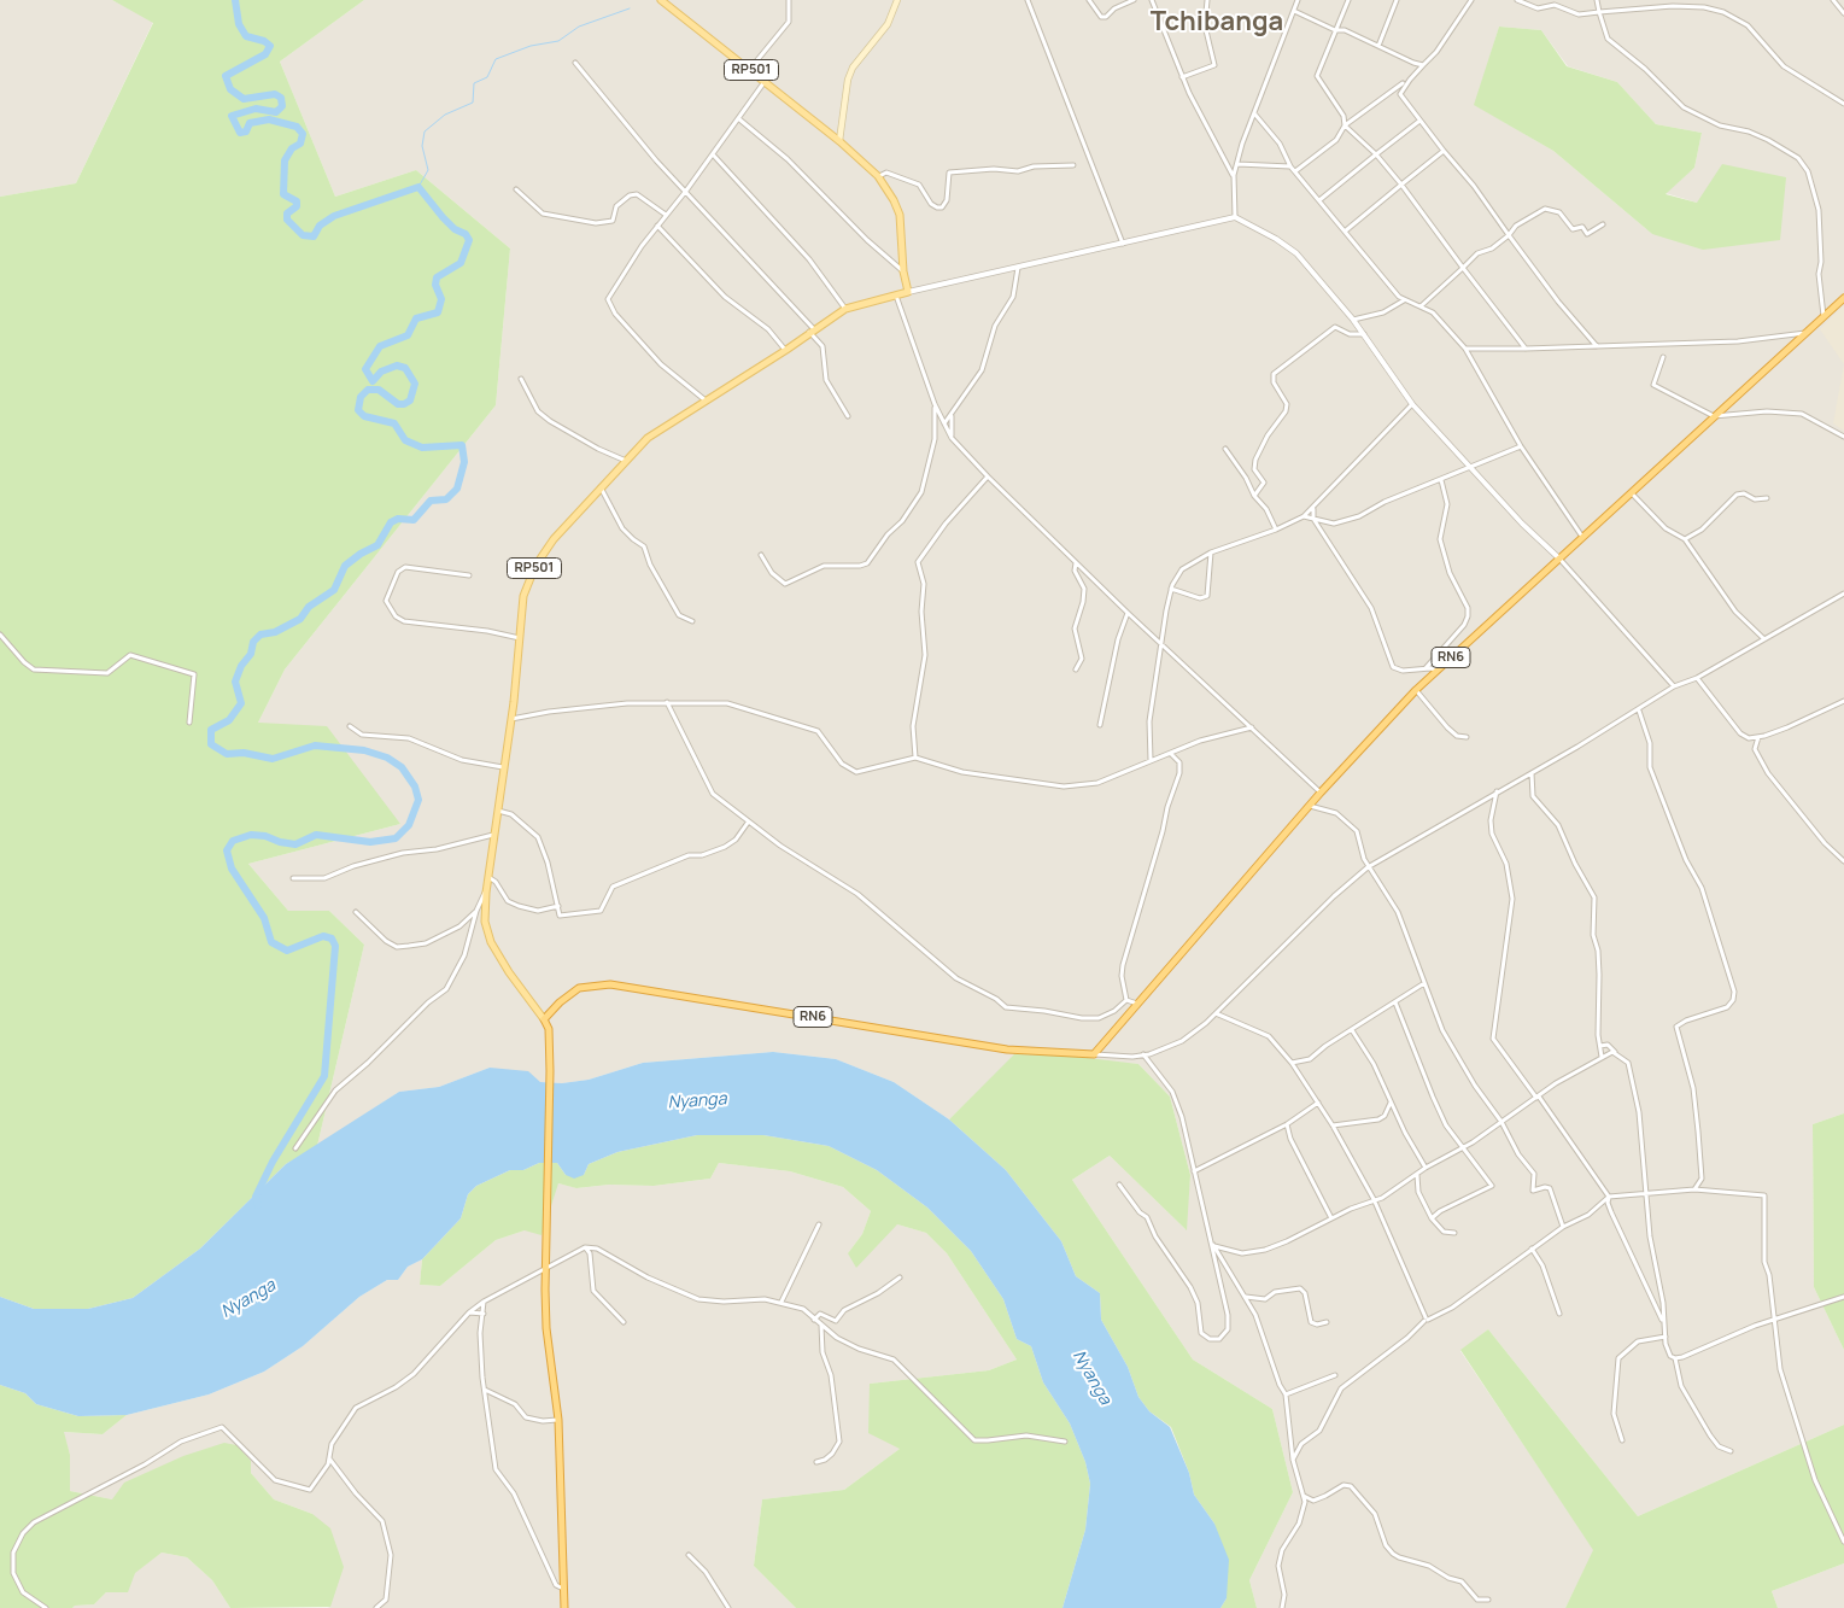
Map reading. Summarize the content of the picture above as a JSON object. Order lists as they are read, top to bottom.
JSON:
{
  "streets": {
    "highway": ["RN6"],
    "main road": ["RP501"]
  },
  "crossings": [
    ["RP501", "RN6"]
  ],
  "districts": ["Tchibanga"],
  "water": ["Nyanga"]
}
